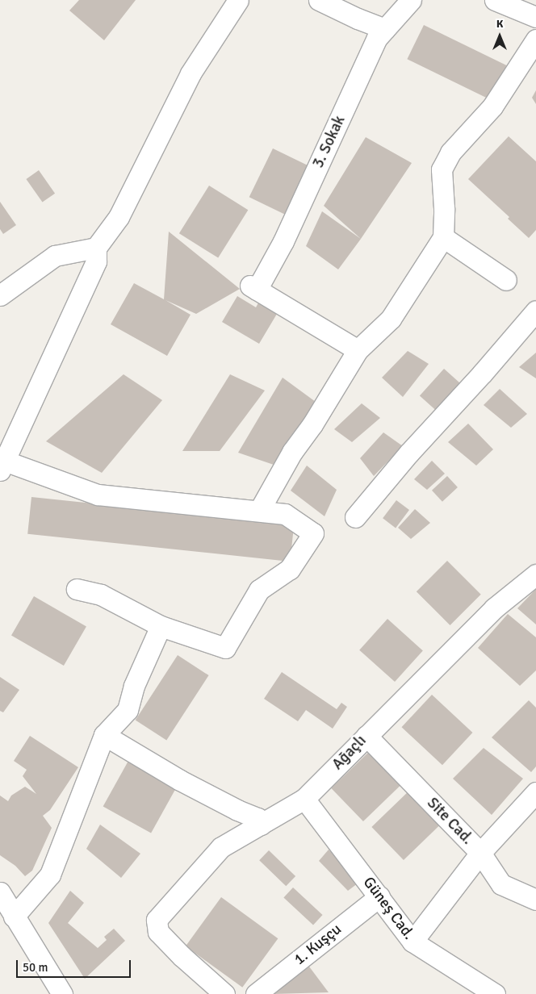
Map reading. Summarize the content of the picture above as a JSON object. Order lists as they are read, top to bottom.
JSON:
{
  "streets": {
    "street": [
      "3. Sokak",
      "Ağaçlı",
      "Site Cad.",
      "Güneş Cad.",
      "1. Kuşçu"
    ]
  },
  "crossings": [
    ["Ağaçlı", "Site Cad."],
    ["Ağaçlı", "Güneş Cad."],
    ["Güneş Cad.", "1. Kuşçu"]
  ],
  "scale_bar": "50 m",
  "north": "top"
}
